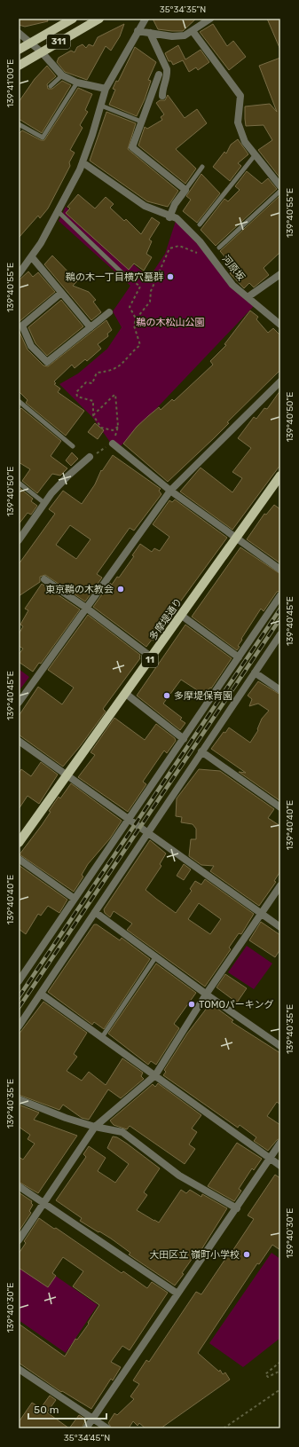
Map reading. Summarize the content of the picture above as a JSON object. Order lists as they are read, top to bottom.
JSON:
{
  "streets": {
    "main road": ["311", "多摩堤通り", "11"],
    "street": ["河原坂"]
  },
  "parks": ["鵜の木松山公園"],
  "places": [
    "鵜の木一丁目横穴墓群",
    "東京鵜の木教会",
    "多摩堤保育園",
    "TOMOパーキング",
    "大田区立 嶺町小学校"
  ],
  "scale_bar": "50 m",
  "coordinates": [
    "35°34'35\"N",
    "139°41'00\"E",
    "139°40'55\"E",
    "139°40'50\"E",
    "139°40'45\"E",
    "139°40'40\"E",
    "139°40'35\"E",
    "139°40'30\"E",
    "35°34'45\"N"
  ]
}
